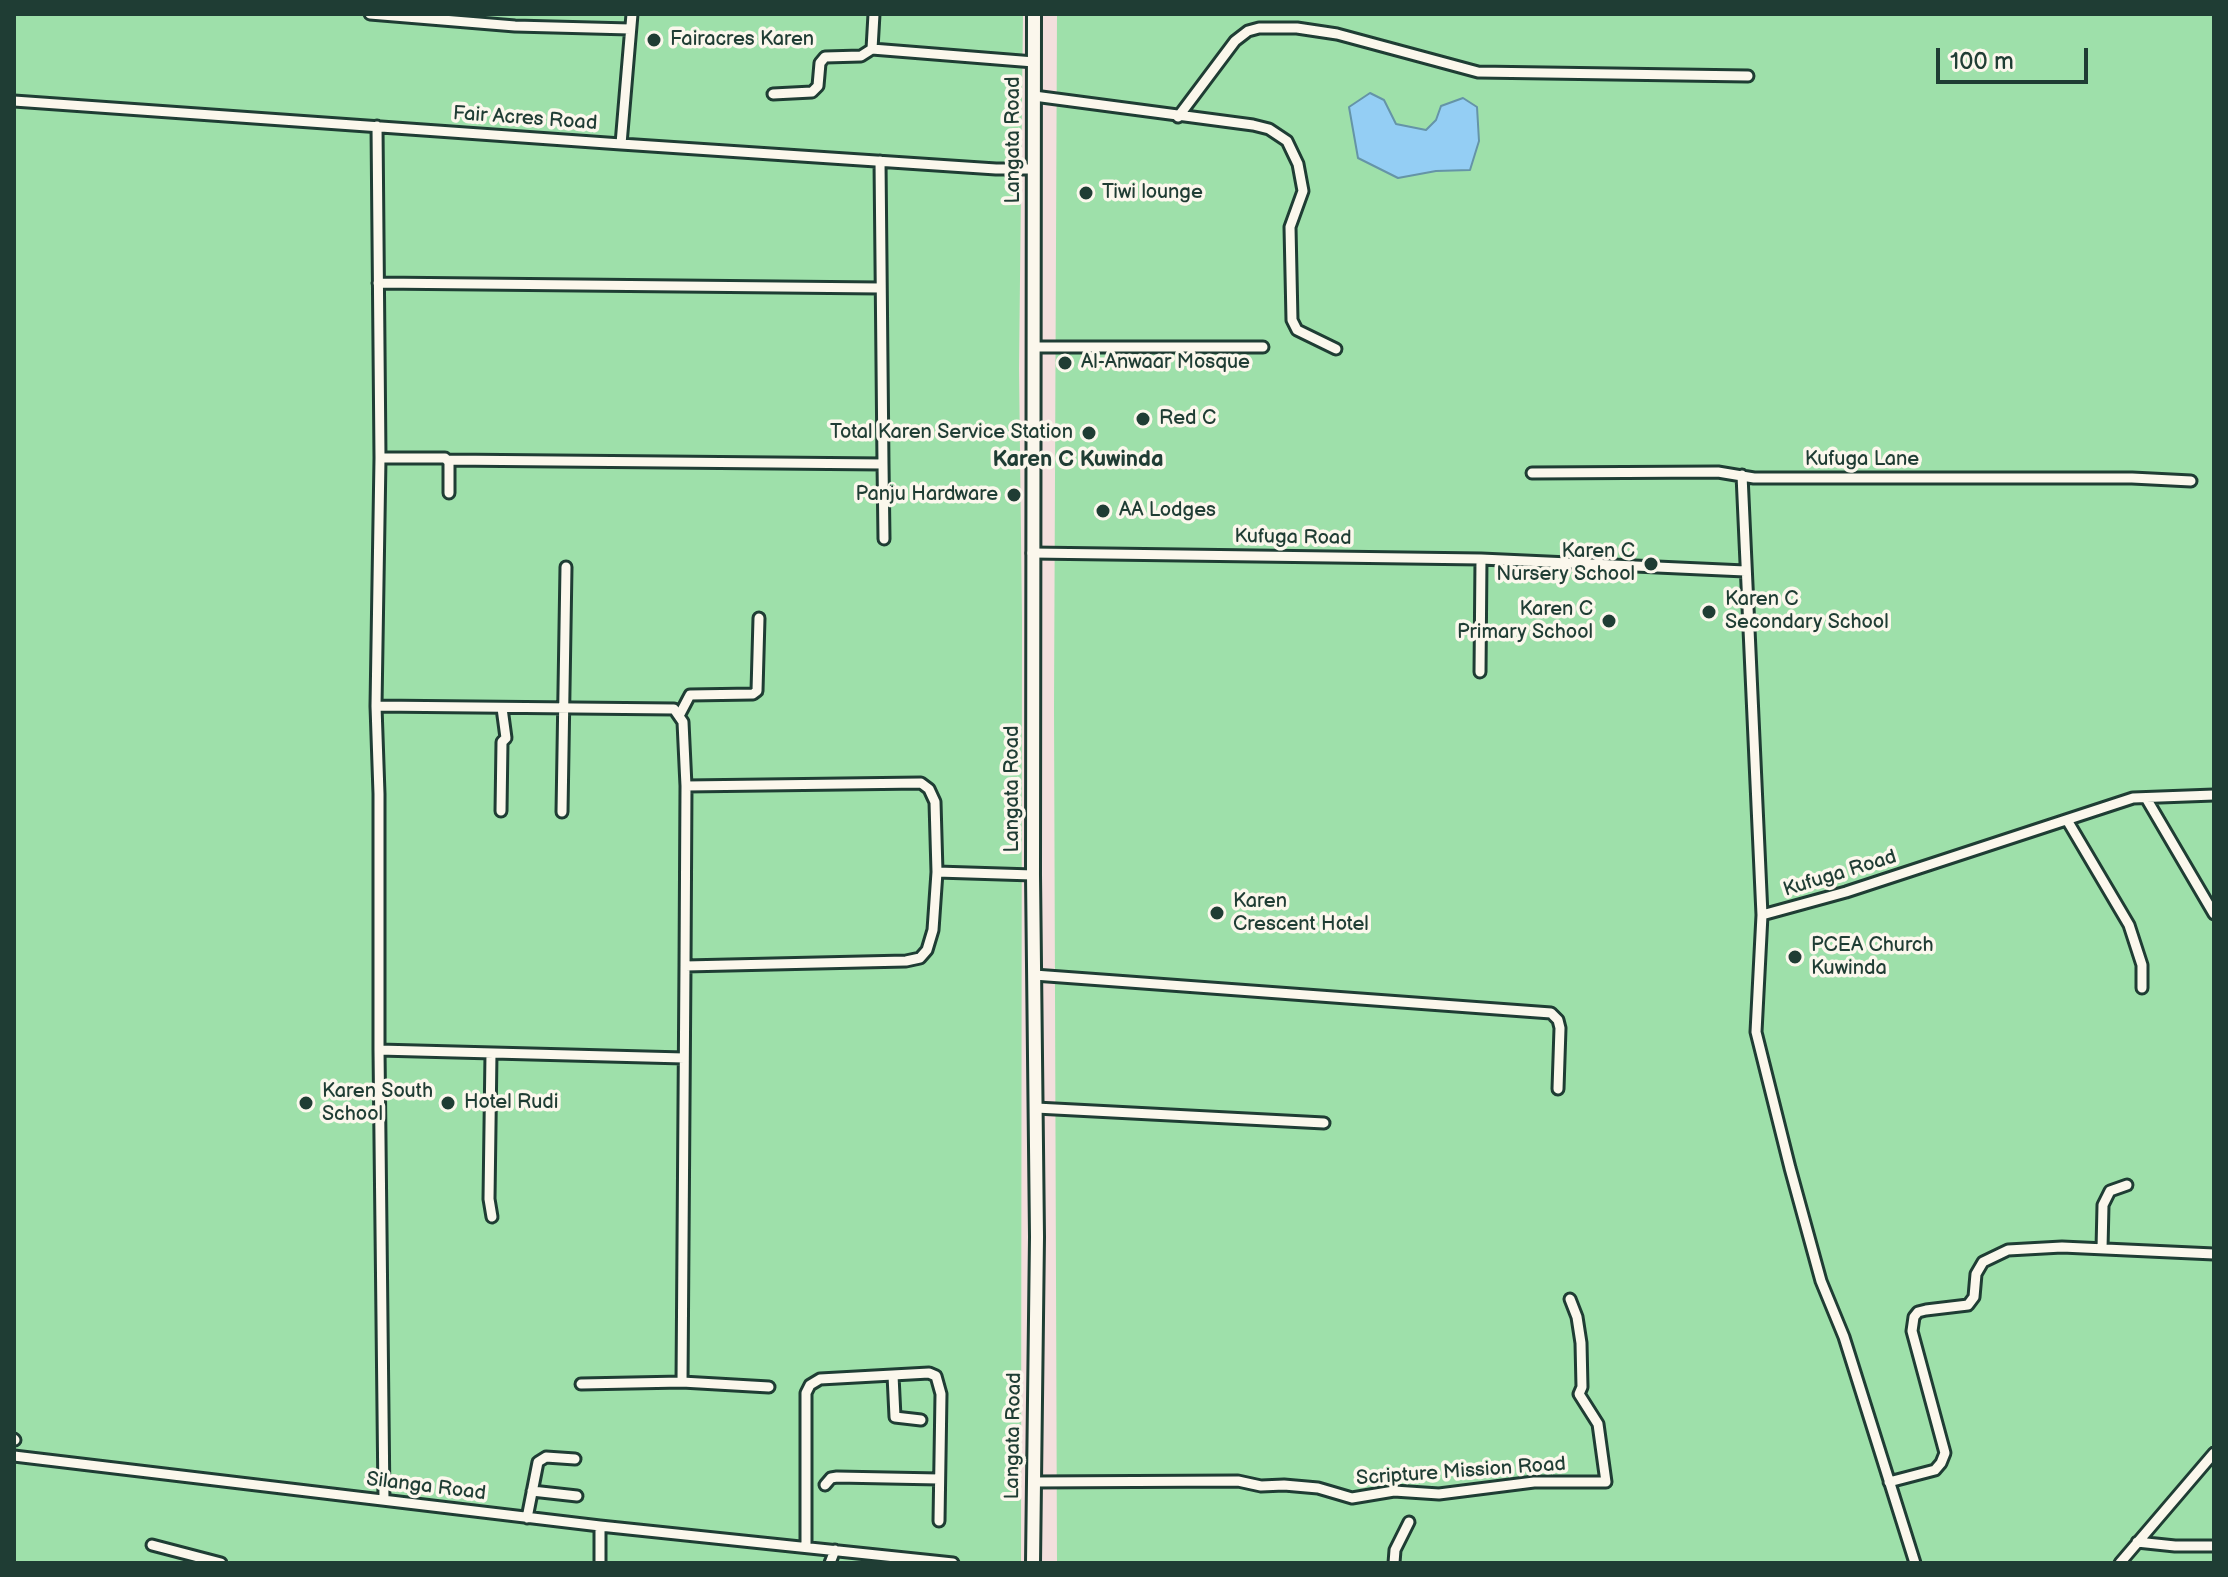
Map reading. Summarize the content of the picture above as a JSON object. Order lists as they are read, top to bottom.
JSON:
{
  "streets": {
    "main road": ["Langata Road"],
    "street": [
      "Fair Acres Road",
      "Kufuga Lane",
      "Kufuga Road",
      "Scripture Mission Road",
      "Silanga Road"
    ]
  },
  "crossings": [
    ["Fair Acres Road", "Langata Road"],
    ["Langata Road", "Kufuga Road"],
    ["Langata Road", "Scripture Mission Road"],
    ["Kufuga Lane", "Kufuga Road"]
  ],
  "districts": ["Karen C Kuwinda"],
  "places": [
    "Fairacres Karen",
    "Tiwi lounge",
    "Al-Anwaar Mosque",
    "Red C",
    "Total Karen Service Station",
    "Panju Hardware",
    "AA Lodges",
    "Karen C Nursery School",
    "Karen C Secondary School",
    "Karen C Primary School",
    "Karen Crescent Hotel",
    "PCEA Church Kuwinda",
    "Karen South School",
    "Hotel Rudi"
  ],
  "scale_bar": "100 m"
}
